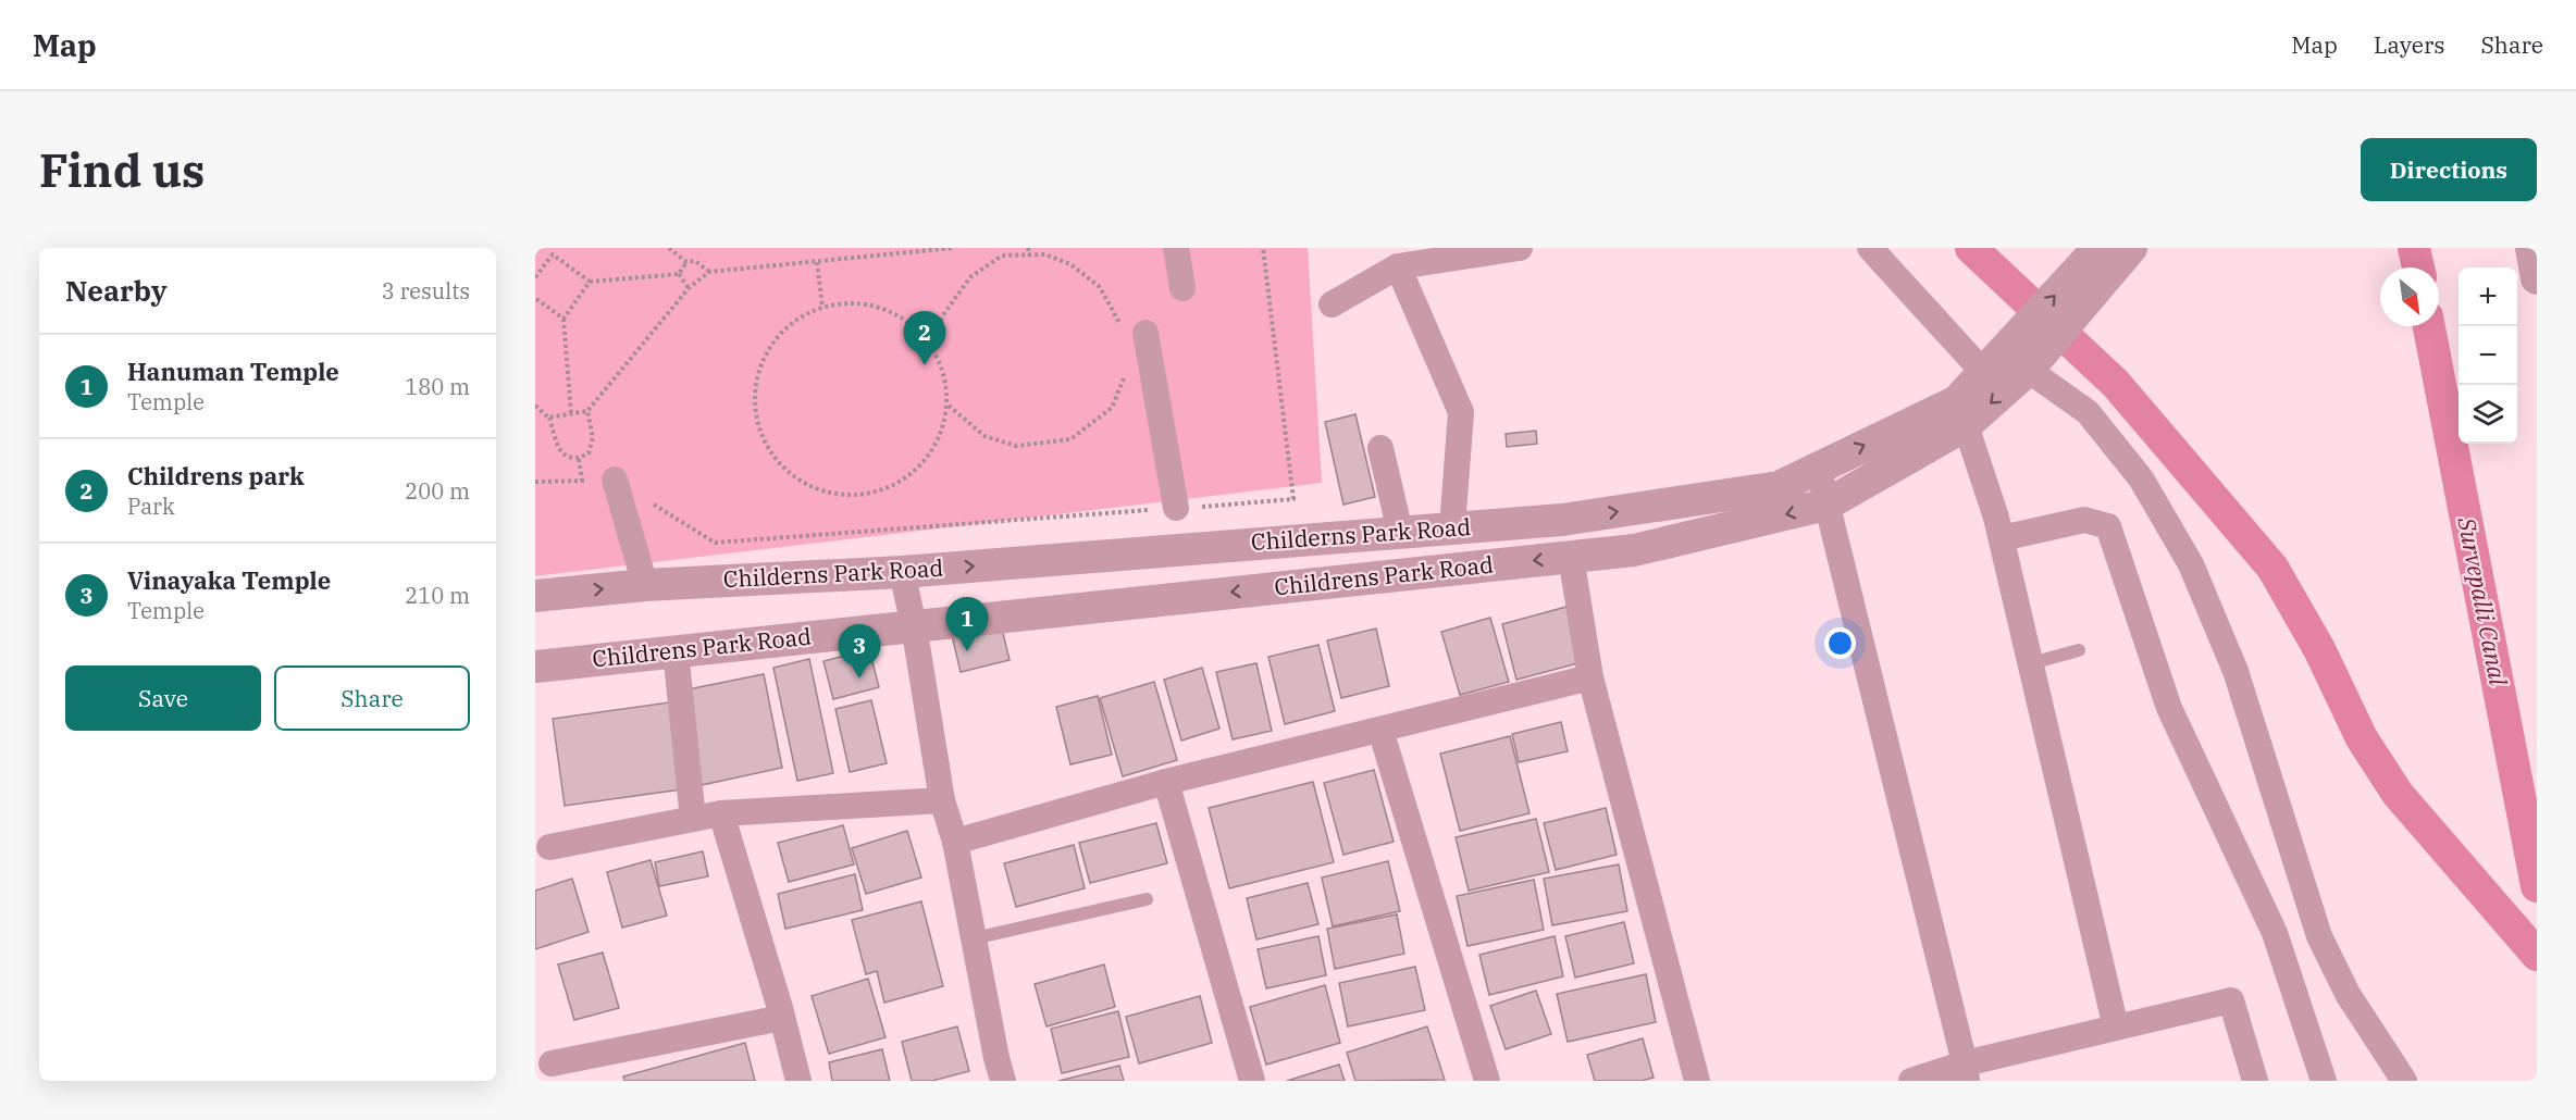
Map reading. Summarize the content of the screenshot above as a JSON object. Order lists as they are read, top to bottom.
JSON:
{
  "streets": {
    "street": ["Childerns Park Road", "Childrens Park Road"]
  },
  "crossings": [
    ["Childerns Park Road", "Childrens Park Road"]
  ],
  "water": ["Survepalli Canal"],
  "north": "bottom right",
  "page": {
    "header": "Map",
    "nav": ["Map", "Layers", "Share"],
    "buttons": [
      "Directions",
      ["Save", "Share"]
    ],
    "title": "Find us",
    "heading": ["Nearby", "3 results"],
    "map_buttons": ["+", "−"],
    "pins": ["2", "1", "3"],
    "list": [
      {
        "mark": "1",
        "name": "Hanuman Temple",
        "note": "Temple",
        "value": "180 m"
      },
      {
        "mark": "2",
        "name": "Childrens park",
        "note": "Park",
        "value": "200 m"
      },
      {
        "mark": "3",
        "name": "Vinayaka Temple",
        "note": "Temple",
        "value": "210 m"
      }
    ]
  }
}
